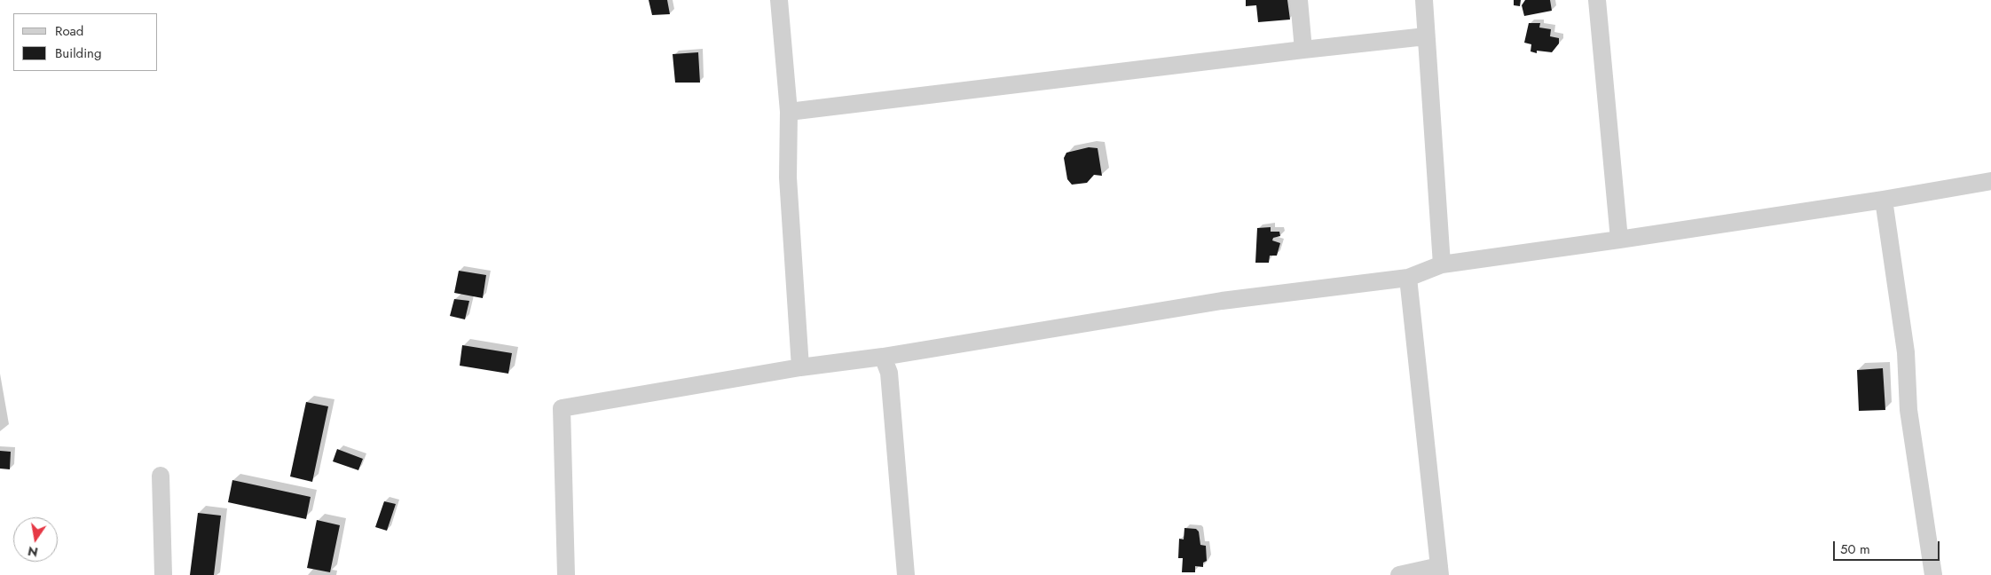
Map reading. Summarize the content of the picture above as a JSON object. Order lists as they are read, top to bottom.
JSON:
{
  "legend": ["Road", "Building"],
  "scale_bar": "50 m",
  "north": "bottom"
}
